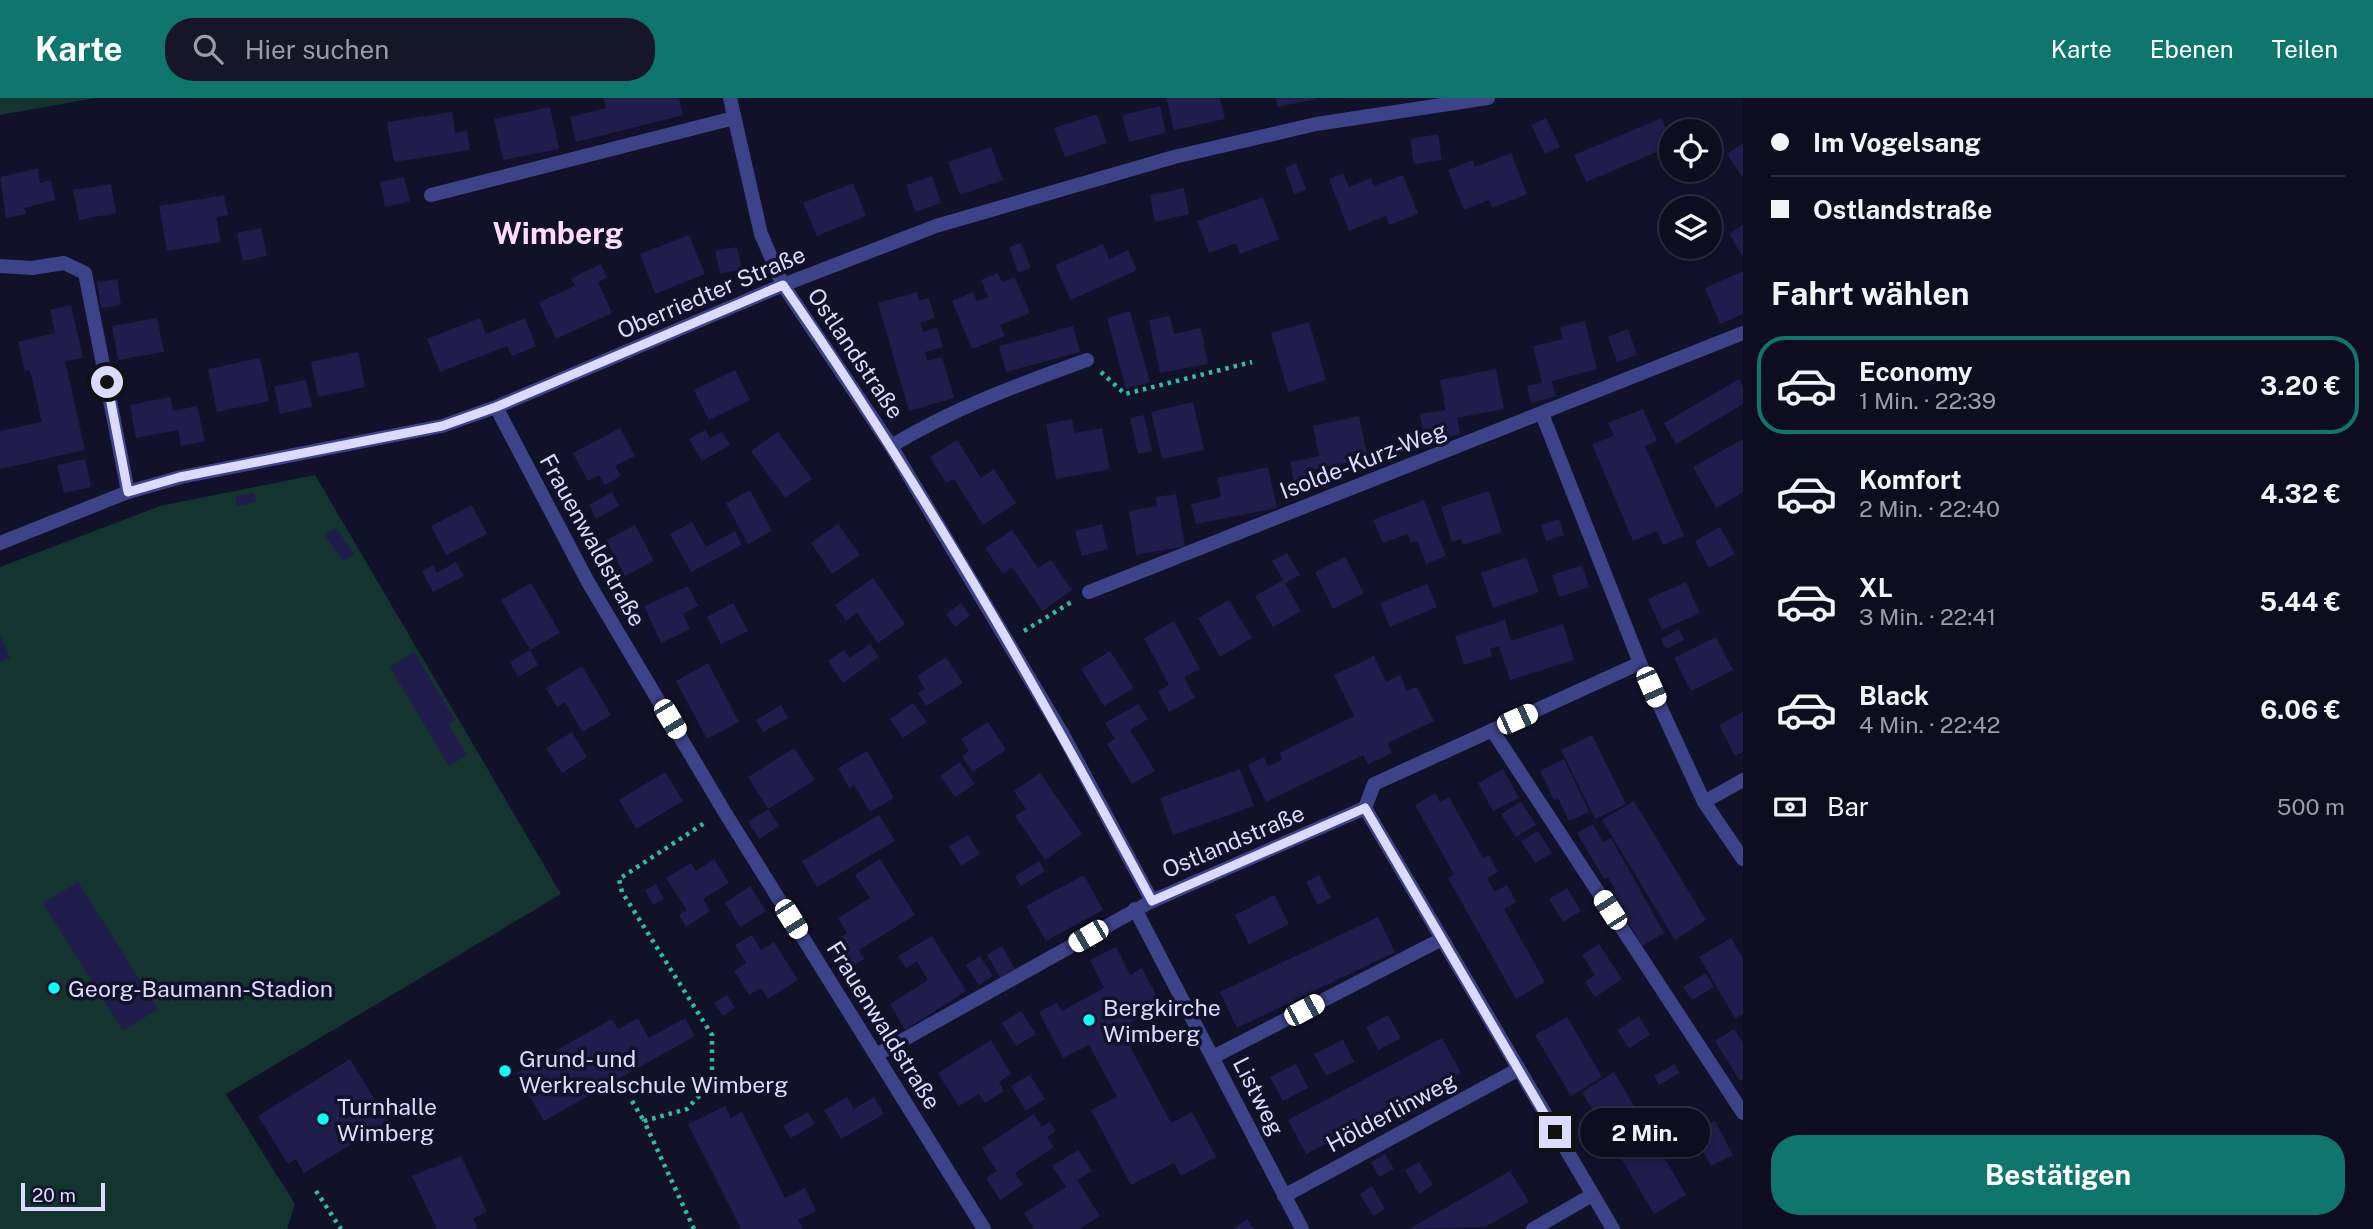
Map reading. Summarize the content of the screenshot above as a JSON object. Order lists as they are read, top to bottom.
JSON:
{
  "streets": {
    "street": [
      "Oberriedter Straße",
      "Ostlandstraße",
      "Isolde-Kurz-Weg",
      "Frauenwaldstraße",
      "Listweg",
      "Hölderlinweg"
    ]
  },
  "crossings": [
    ["Oberriedter Straße", "Ostlandstraße"],
    ["Oberriedter Straße", "Frauenwaldstraße"],
    ["Listweg", "Hölderlinweg"]
  ],
  "districts": ["Wimberg"],
  "places": [
    "Georg-Baumann-Stadion",
    "Bergkirche Wimberg",
    "Grund- und Werkrealschule Wimberg",
    "Turnhalle Wimberg"
  ],
  "scale_bar": "20 m",
  "page": {
    "header": "Karte",
    "search": "Hier suchen",
    "nav": ["Karte", "Ebenen", "Teilen"],
    "banner": ["Im Vogelsang", "Ostlandstraße"],
    "heading": "Fahrt wählen",
    "list": [
      {
        "name": "Economy",
        "note": "1 Min. · 22:39",
        "value": "3.20 €"
      },
      {
        "name": "Komfort",
        "note": "2 Min. · 22:40",
        "value": "4.32 €"
      },
      {
        "name": "XL",
        "note": "3 Min. · 22:41",
        "value": "5.44 €"
      },
      {
        "name": "Black",
        "note": "4 Min. · 22:42",
        "value": "6.06 €"
      }
    ],
    "pay": ["Bar", "500 m"],
    "bubble": "2 Min.",
    "buttons": "Bestätigen",
    "scale": "20 m"
  }
}
